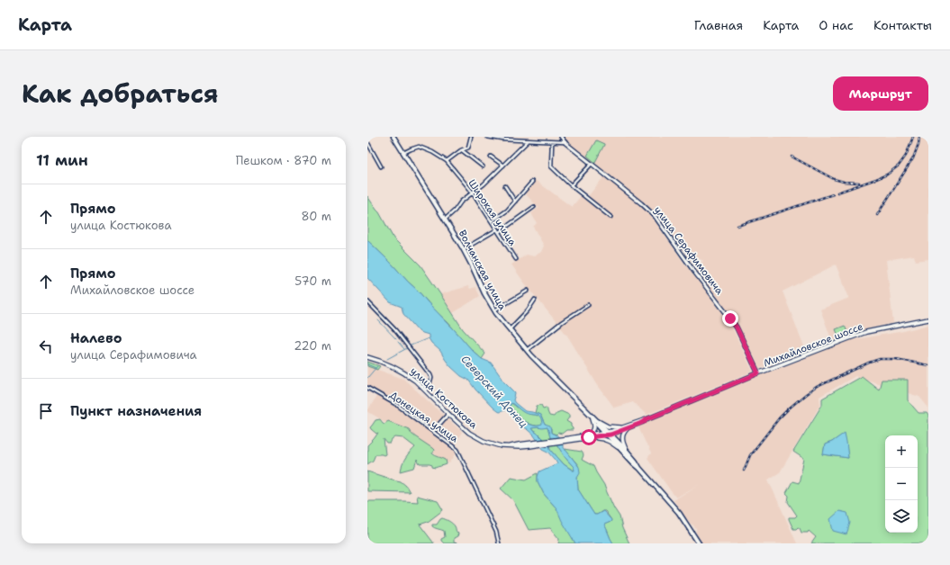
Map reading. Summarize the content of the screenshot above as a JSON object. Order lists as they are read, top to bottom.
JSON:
{
  "streets": {
    "main road": ["Волчанская улица", "Михайловское шоссе", "улица Костюкова"],
    "street": ["Широкая улица", "улица Серафимовича", "Донецкая улица"]
  },
  "crossings": [
    ["Широкая улица", "Волчанская улица"],
    ["улица Серафимовича", "Михайловское шоссе"],
    ["Волчанская улица", "Михайловское шоссе"],
    ["Волчанская улица", "улица Костюкова"],
    ["Михайловское шоссе", "улица Костюкова"]
  ],
  "water": ["Северский Донец"],
  "page": {
    "header": "Карта",
    "nav": [
      "Главная",
      "Карта",
      "О нас",
      "Контакты"
    ],
    "title": "Как добраться",
    "buttons": "Маршрут",
    "heading": ["11 мин", "Пешком · 870 m"],
    "list": [
      ["Прямо", "улица Костюкова", "80 m"],
      ["Прямо", "Михайловское шоссе", "570 m"],
      ["Налево", "улица Серафимовича", "220 m"],
      "Пункт назначения"
    ],
    "map_buttons": ["+", "−"]
  }
}
